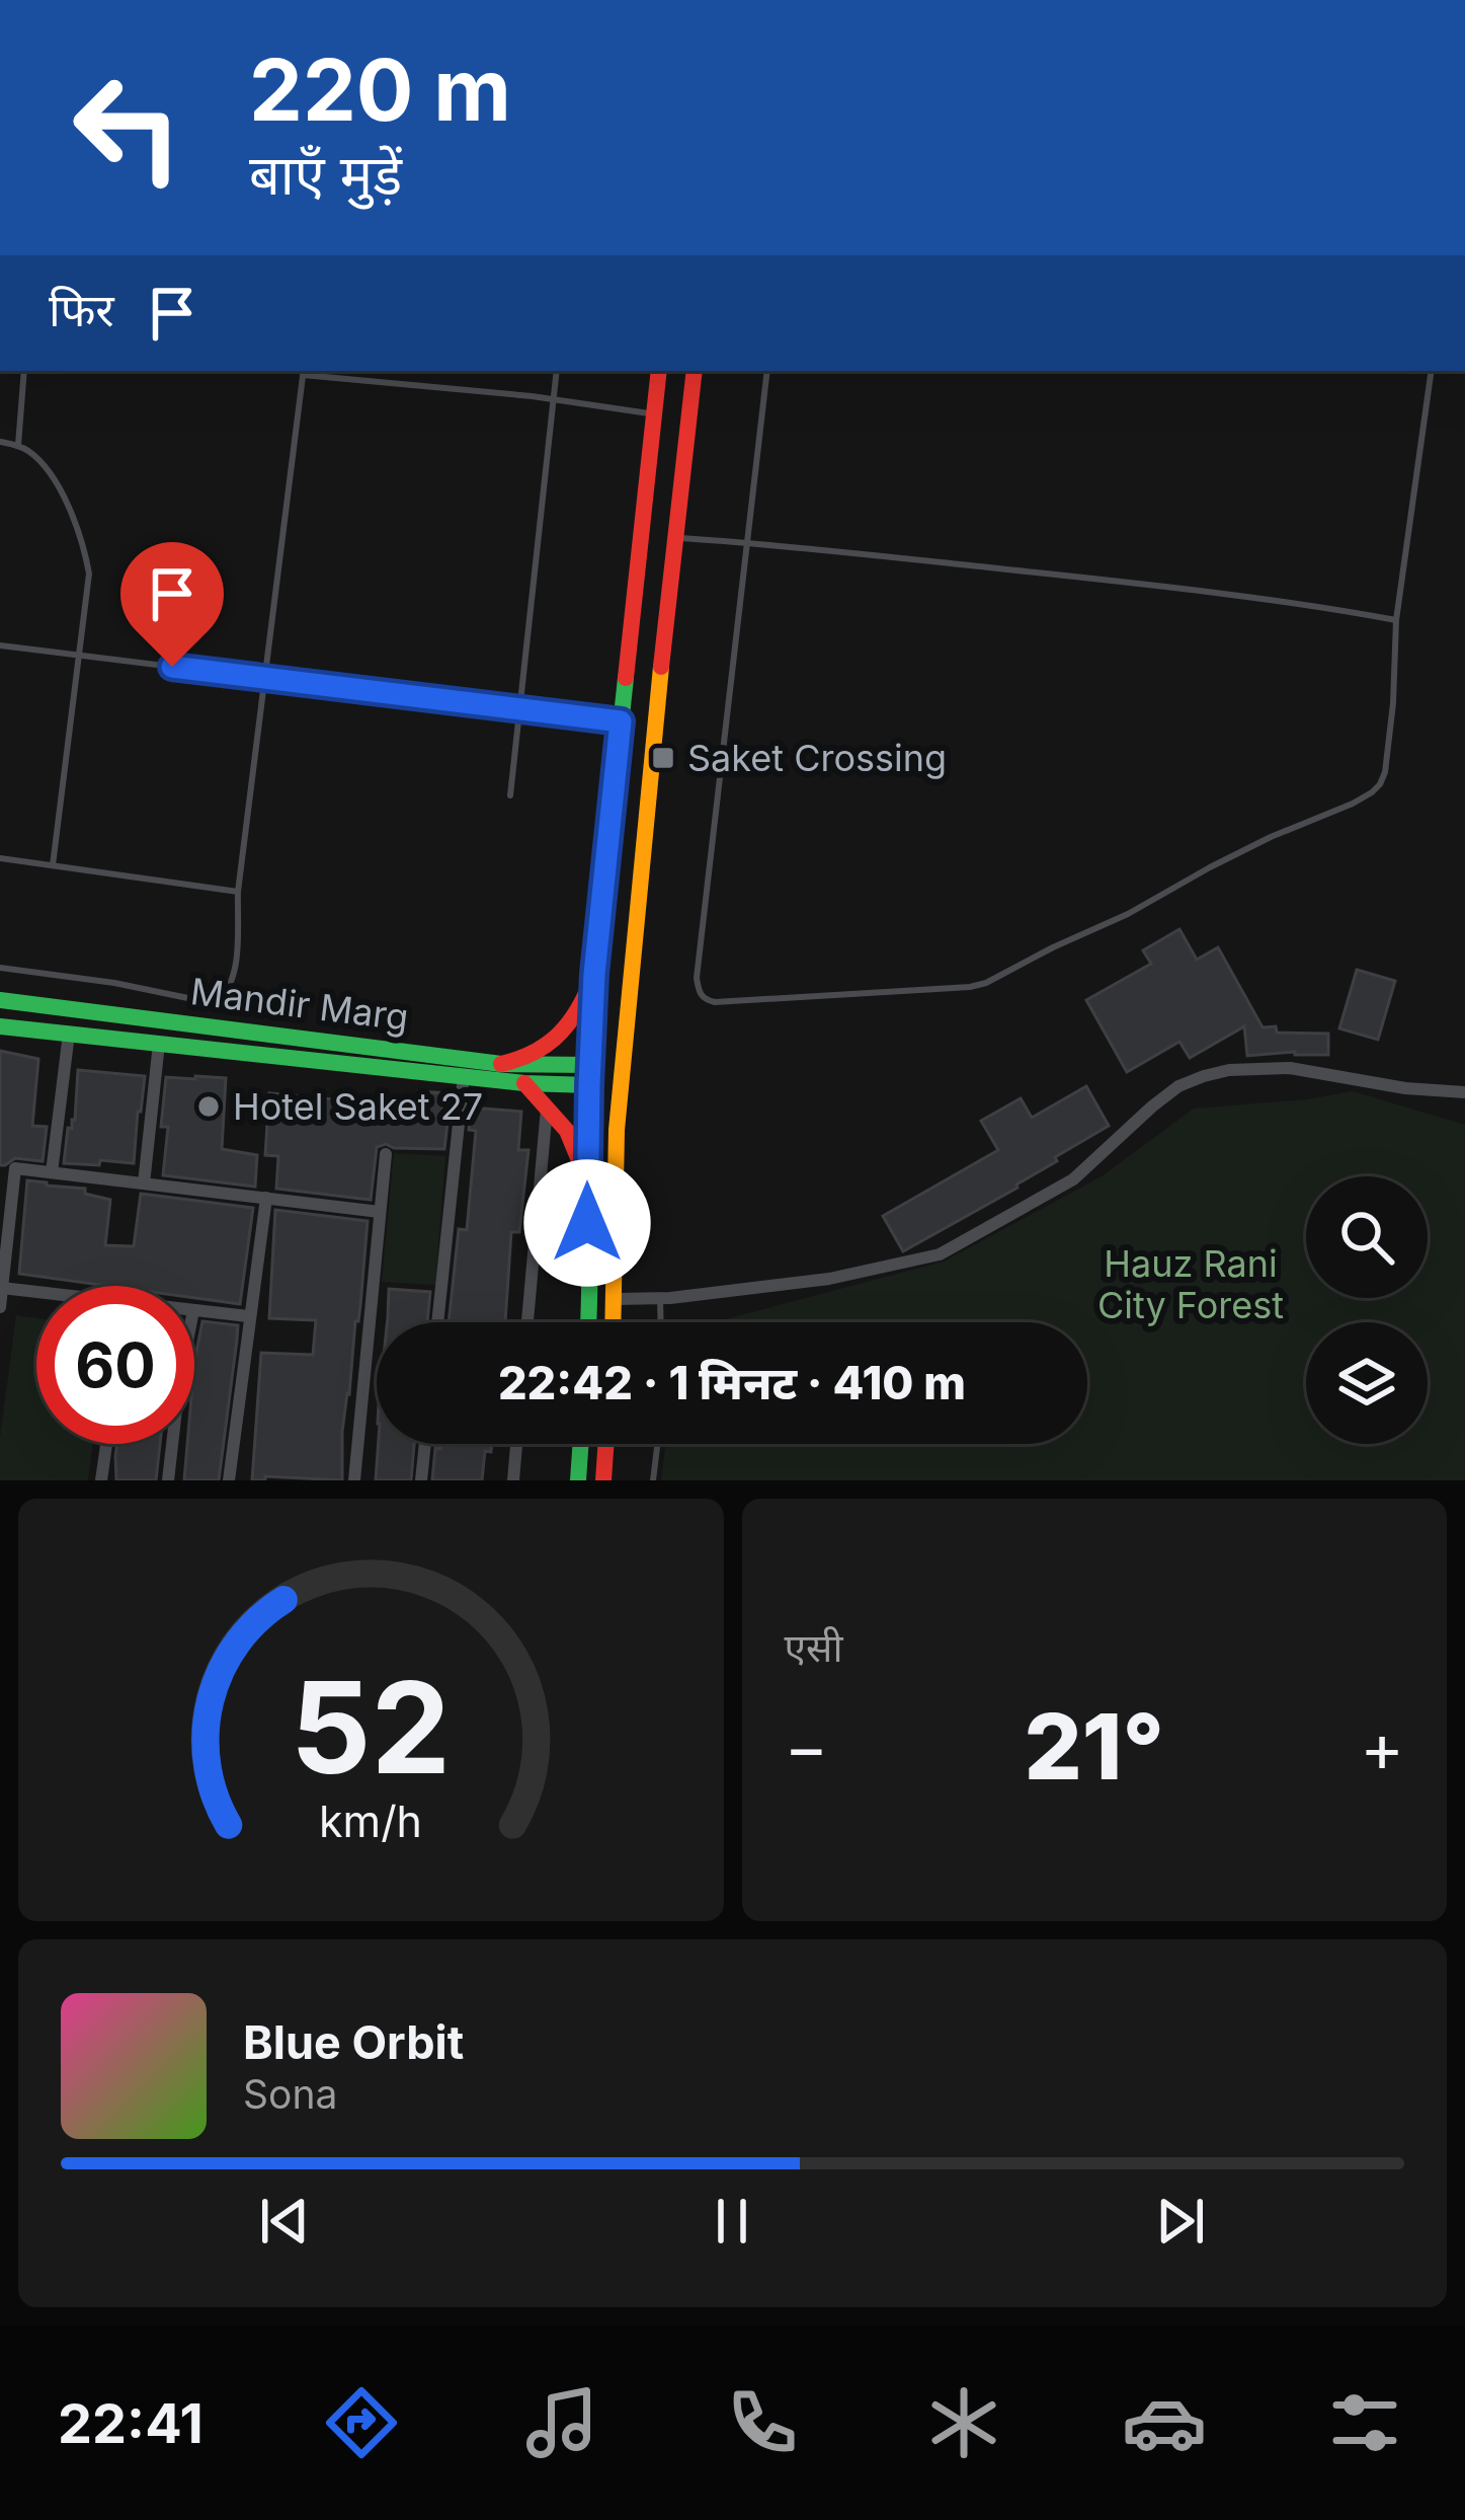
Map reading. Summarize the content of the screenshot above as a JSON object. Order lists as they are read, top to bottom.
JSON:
{
  "streets": {
    "main road": ["Mandir Marg"]
  },
  "parks": ["Hauz Rani City Forest"],
  "places": {
    "transit": ["Saket Crossing"],
    "other": ["Hotel Saket 27"]
  },
  "page": {
    "turn": ["220 m", "बाएँ मुड़ें"],
    "then": "फिर",
    "limit": "60",
    "trip": "22:42 · 1 मिनट · 410 m",
    "tile": "एसी",
    "heat": ["−", "21°", "+"],
    "song": ["Blue Orbit", "Sona"],
    "tabs": "22:41",
    "gauge": ["52", "km/h"]
  }
}
